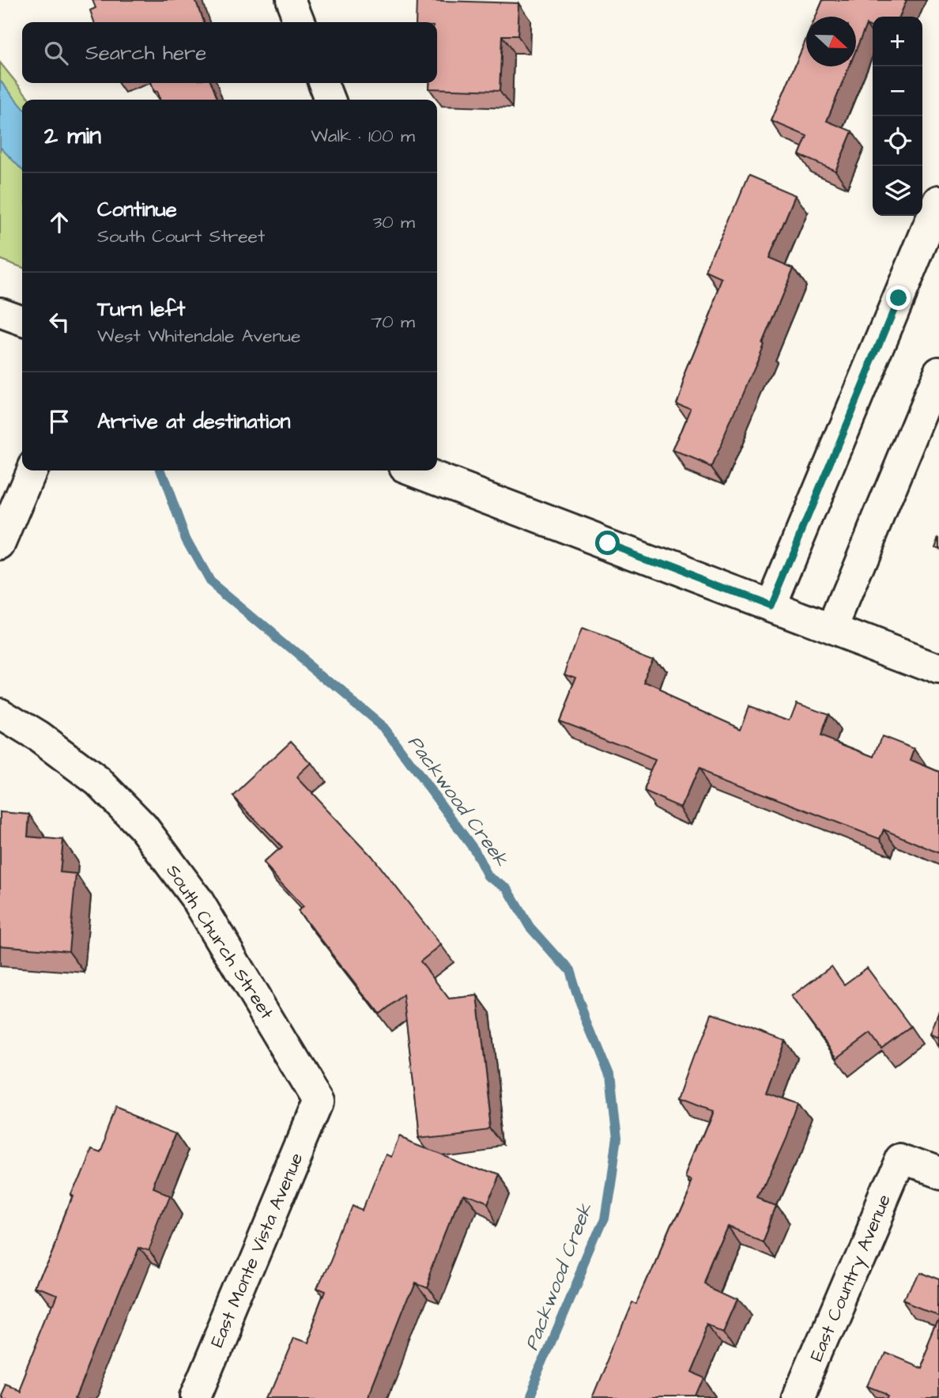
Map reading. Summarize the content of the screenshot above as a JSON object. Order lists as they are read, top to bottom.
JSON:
{
  "streets": {
    "street": ["South Church Street", "East Monte Vista Avenue", "East Country Avenue"]
  },
  "crossings": [
    ["South Church Street", "East Monte Vista Avenue"]
  ],
  "water": ["Packwood Creek"],
  "north": "right",
  "page": {
    "map_buttons": ["+", "−"],
    "search": "Search here",
    "heading": ["2 min", "Walk · 100 m"],
    "list": [
      ["Continue", "South Court Street", "30 m"],
      ["Turn left", "West Whitendale Avenue", "70 m"],
      "Arrive at destination"
    ]
  }
}
